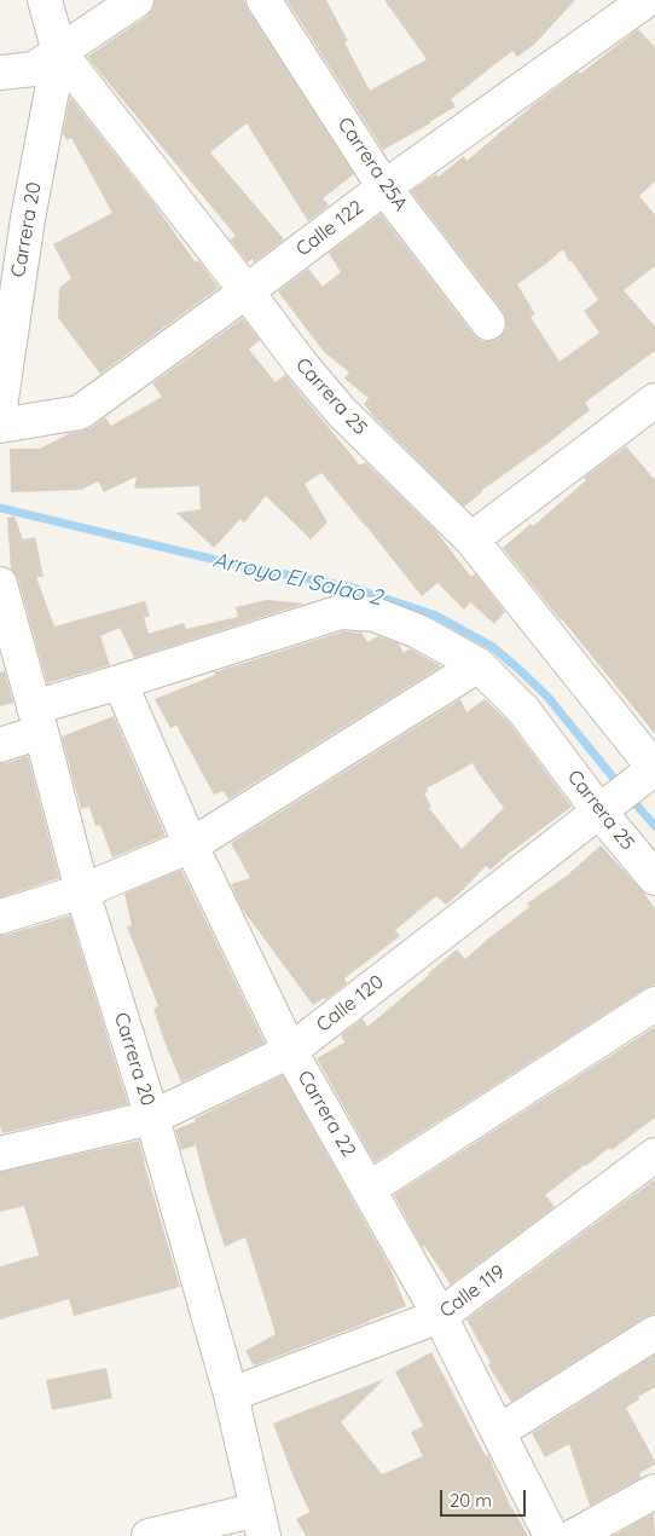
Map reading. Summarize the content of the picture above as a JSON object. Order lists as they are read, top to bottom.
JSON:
{
  "streets": {
    "street": [
      "Carrera 25A",
      "Calle 122",
      "Carrera 20",
      "Carrera 25",
      "Calle 120",
      "Carrera 22",
      "Calle 119"
    ]
  },
  "crossings": [
    ["Carrera 25A", "Calle 122"],
    ["Calle 122", "Carrera 25"],
    ["Carrera 20", "Carrera 25"],
    ["Carrera 20", "Calle 120"],
    ["Carrera 20", "Calle 119"],
    ["Carrera 25", "Calle 120"],
    ["Carrera 25", "Carrera 22"],
    ["Calle 120", "Carrera 22"],
    ["Carrera 22", "Calle 119"]
  ],
  "water": ["Arroyo El Salao 2"],
  "scale_bar": "20 m"
}
